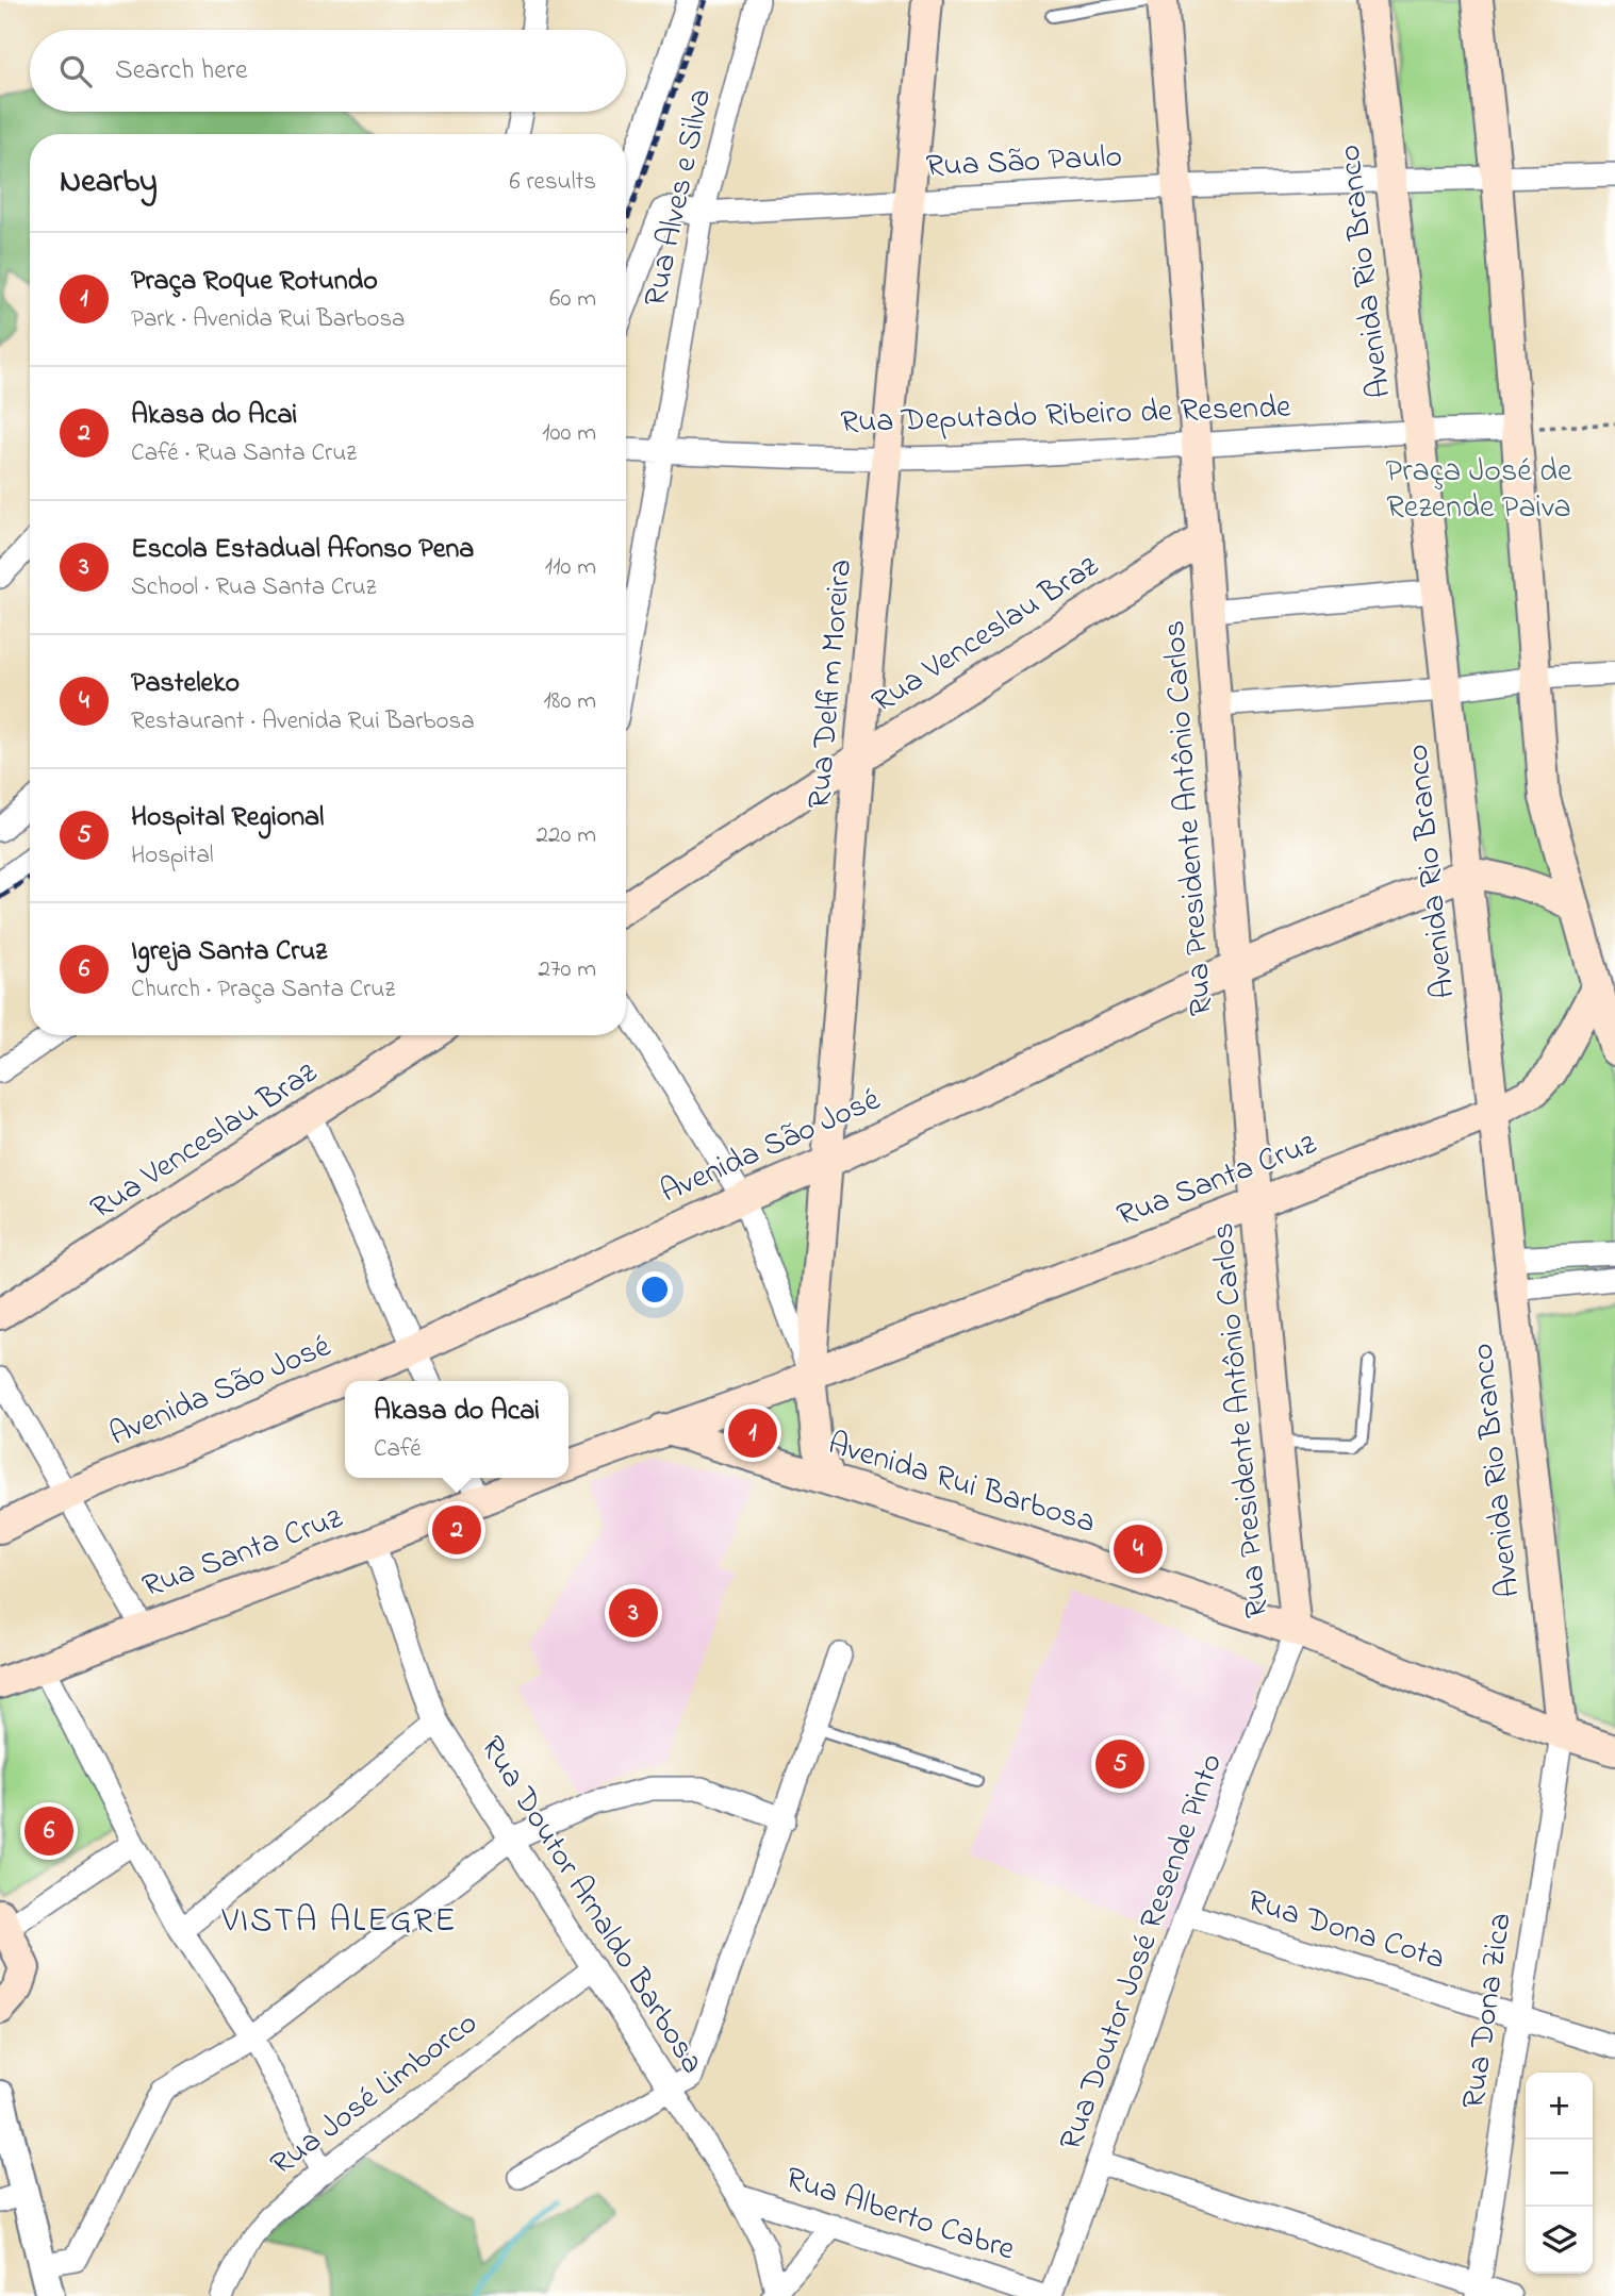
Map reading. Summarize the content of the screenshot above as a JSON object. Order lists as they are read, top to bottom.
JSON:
{
  "streets": {
    "main road": [
      "Avenida Rio Branco",
      "Rua Venceslau Braz",
      "Rua Delfim Moreira",
      "Rua Presidente Antônio Carlos",
      "Avenida São José",
      "Rua Santa Cruz",
      "Avenida Rui Barbosa"
    ],
    "street": [
      "Rua São Paulo",
      "Rua Alves e Silva",
      "Rua Deputado Ribeiro de Resende",
      "Rua Doutor Arnaldo Barbosa",
      "Rua Dona Cota",
      "Rua Doutor José Resende Pinto",
      "Rua Dona Zica",
      "Rua José Limborco",
      "Rua Alberto Cabre"
    ]
  },
  "crossings": [
    ["Rua São Paulo", "Rua Alves e Silva"],
    ["Rua São Paulo", "Avenida Rio Branco"],
    ["Rua São Paulo", "Rua Delfim Moreira"],
    ["Rua São Paulo", "Rua Presidente Antônio Carlos"],
    ["Rua Alves e Silva", "Rua Deputado Ribeiro de Resende"],
    ["Avenida Rio Branco", "Rua Deputado Ribeiro de Resende"],
    ["Avenida Rio Branco", "Avenida São José"],
    ["Avenida Rio Branco", "Rua Santa Cruz"],
    ["Avenida Rio Branco", "Avenida Rui Barbosa"],
    ["Avenida Rio Branco", "Rua Dona Zica"],
    ["Rua Deputado Ribeiro de Resende", "Rua Delfim Moreira"],
    ["Rua Deputado Ribeiro de Resende", "Rua Presidente Antônio Carlos"],
    ["Rua Venceslau Braz", "Rua Delfim Moreira"],
    ["Rua Venceslau Braz", "Rua Presidente Antônio Carlos"],
    ["Rua Delfim Moreira", "Avenida São José"],
    ["Rua Delfim Moreira", "Rua Santa Cruz"],
    ["Rua Delfim Moreira", "Avenida Rui Barbosa"],
    ["Rua Presidente Antônio Carlos", "Avenida São José"],
    ["Rua Presidente Antônio Carlos", "Rua Santa Cruz"],
    ["Rua Presidente Antônio Carlos", "Avenida Rui Barbosa"],
    ["Rua Presidente Antônio Carlos", "Rua Doutor José Resende Pinto"],
    ["Rua Santa Cruz", "Avenida Rui Barbosa"],
    ["Rua Santa Cruz", "Rua Doutor Arnaldo Barbosa"],
    ["Avenida Rui Barbosa", "Rua Doutor José Resende Pinto"],
    ["Avenida Rui Barbosa", "Rua Dona Zica"],
    ["Rua Doutor Arnaldo Barbosa", "Rua José Limborco"],
    ["Rua Doutor Arnaldo Barbosa", "Rua Alberto Cabre"],
    ["Rua Dona Cota", "Rua Doutor José Resende Pinto"],
    ["Rua Dona Cota", "Rua Dona Zica"]
  ],
  "districts": ["VISTA ALEGRE"],
  "parks": ["Praça José de Rezende Paiva"],
  "page": {
    "search": "Search here",
    "heading": ["Nearby", "6 results"],
    "list": [
      {
        "mark": "1",
        "name": "Praça Roque Rotundo",
        "note": "Park · Avenida Rui Barbosa",
        "value": "60 m"
      },
      {
        "mark": "2",
        "name": "Akasa do Acai",
        "note": "Café · Rua Santa Cruz",
        "value": "100 m"
      },
      {
        "mark": "3",
        "name": "Escola Estadual Afonso Pena",
        "note": "School · Rua Santa Cruz",
        "value": "110 m"
      },
      {
        "mark": "4",
        "name": "Pasteleko",
        "note": "Restaurant · Avenida Rui Barbosa",
        "value": "180 m"
      },
      {
        "mark": "5",
        "name": "Hospital Regional",
        "note": "Hospital",
        "value": "220 m"
      },
      {
        "mark": "6",
        "name": "Igreja Santa Cruz",
        "note": "Church · Praça Santa Cruz",
        "value": "270 m"
      }
    ],
    "popup": ["Akasa do Acai", "Café"],
    "pins": [
      "1",
      "2",
      "4",
      "3",
      "5",
      "6"
    ],
    "map_buttons": ["+", "−"]
  }
}
